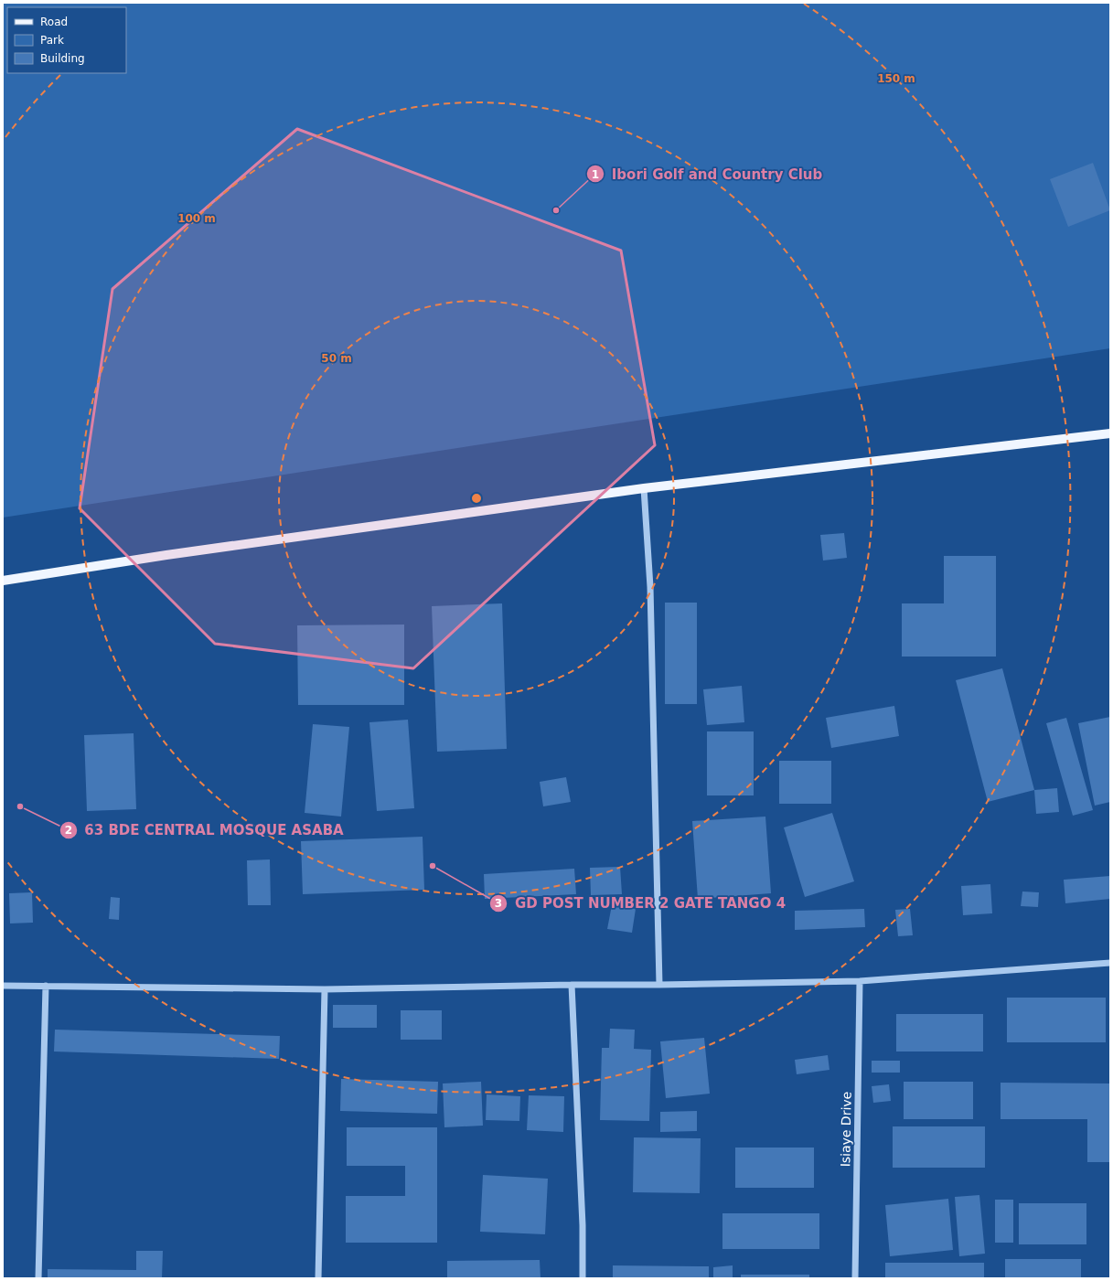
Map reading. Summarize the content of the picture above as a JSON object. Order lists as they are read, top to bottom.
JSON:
{
  "streets": {
    "street": ["Isiaye Drive"]
  },
  "places": ["Ibori Golf and Country Club", "63 BDE CENTRAL MOSQUE ASABA", "GD POST NUMBER 2 GATE TANGO 4"],
  "legend": ["Road", "Park", "Building"],
  "rings": ["150 m", "100 m", "50 m"]
}
